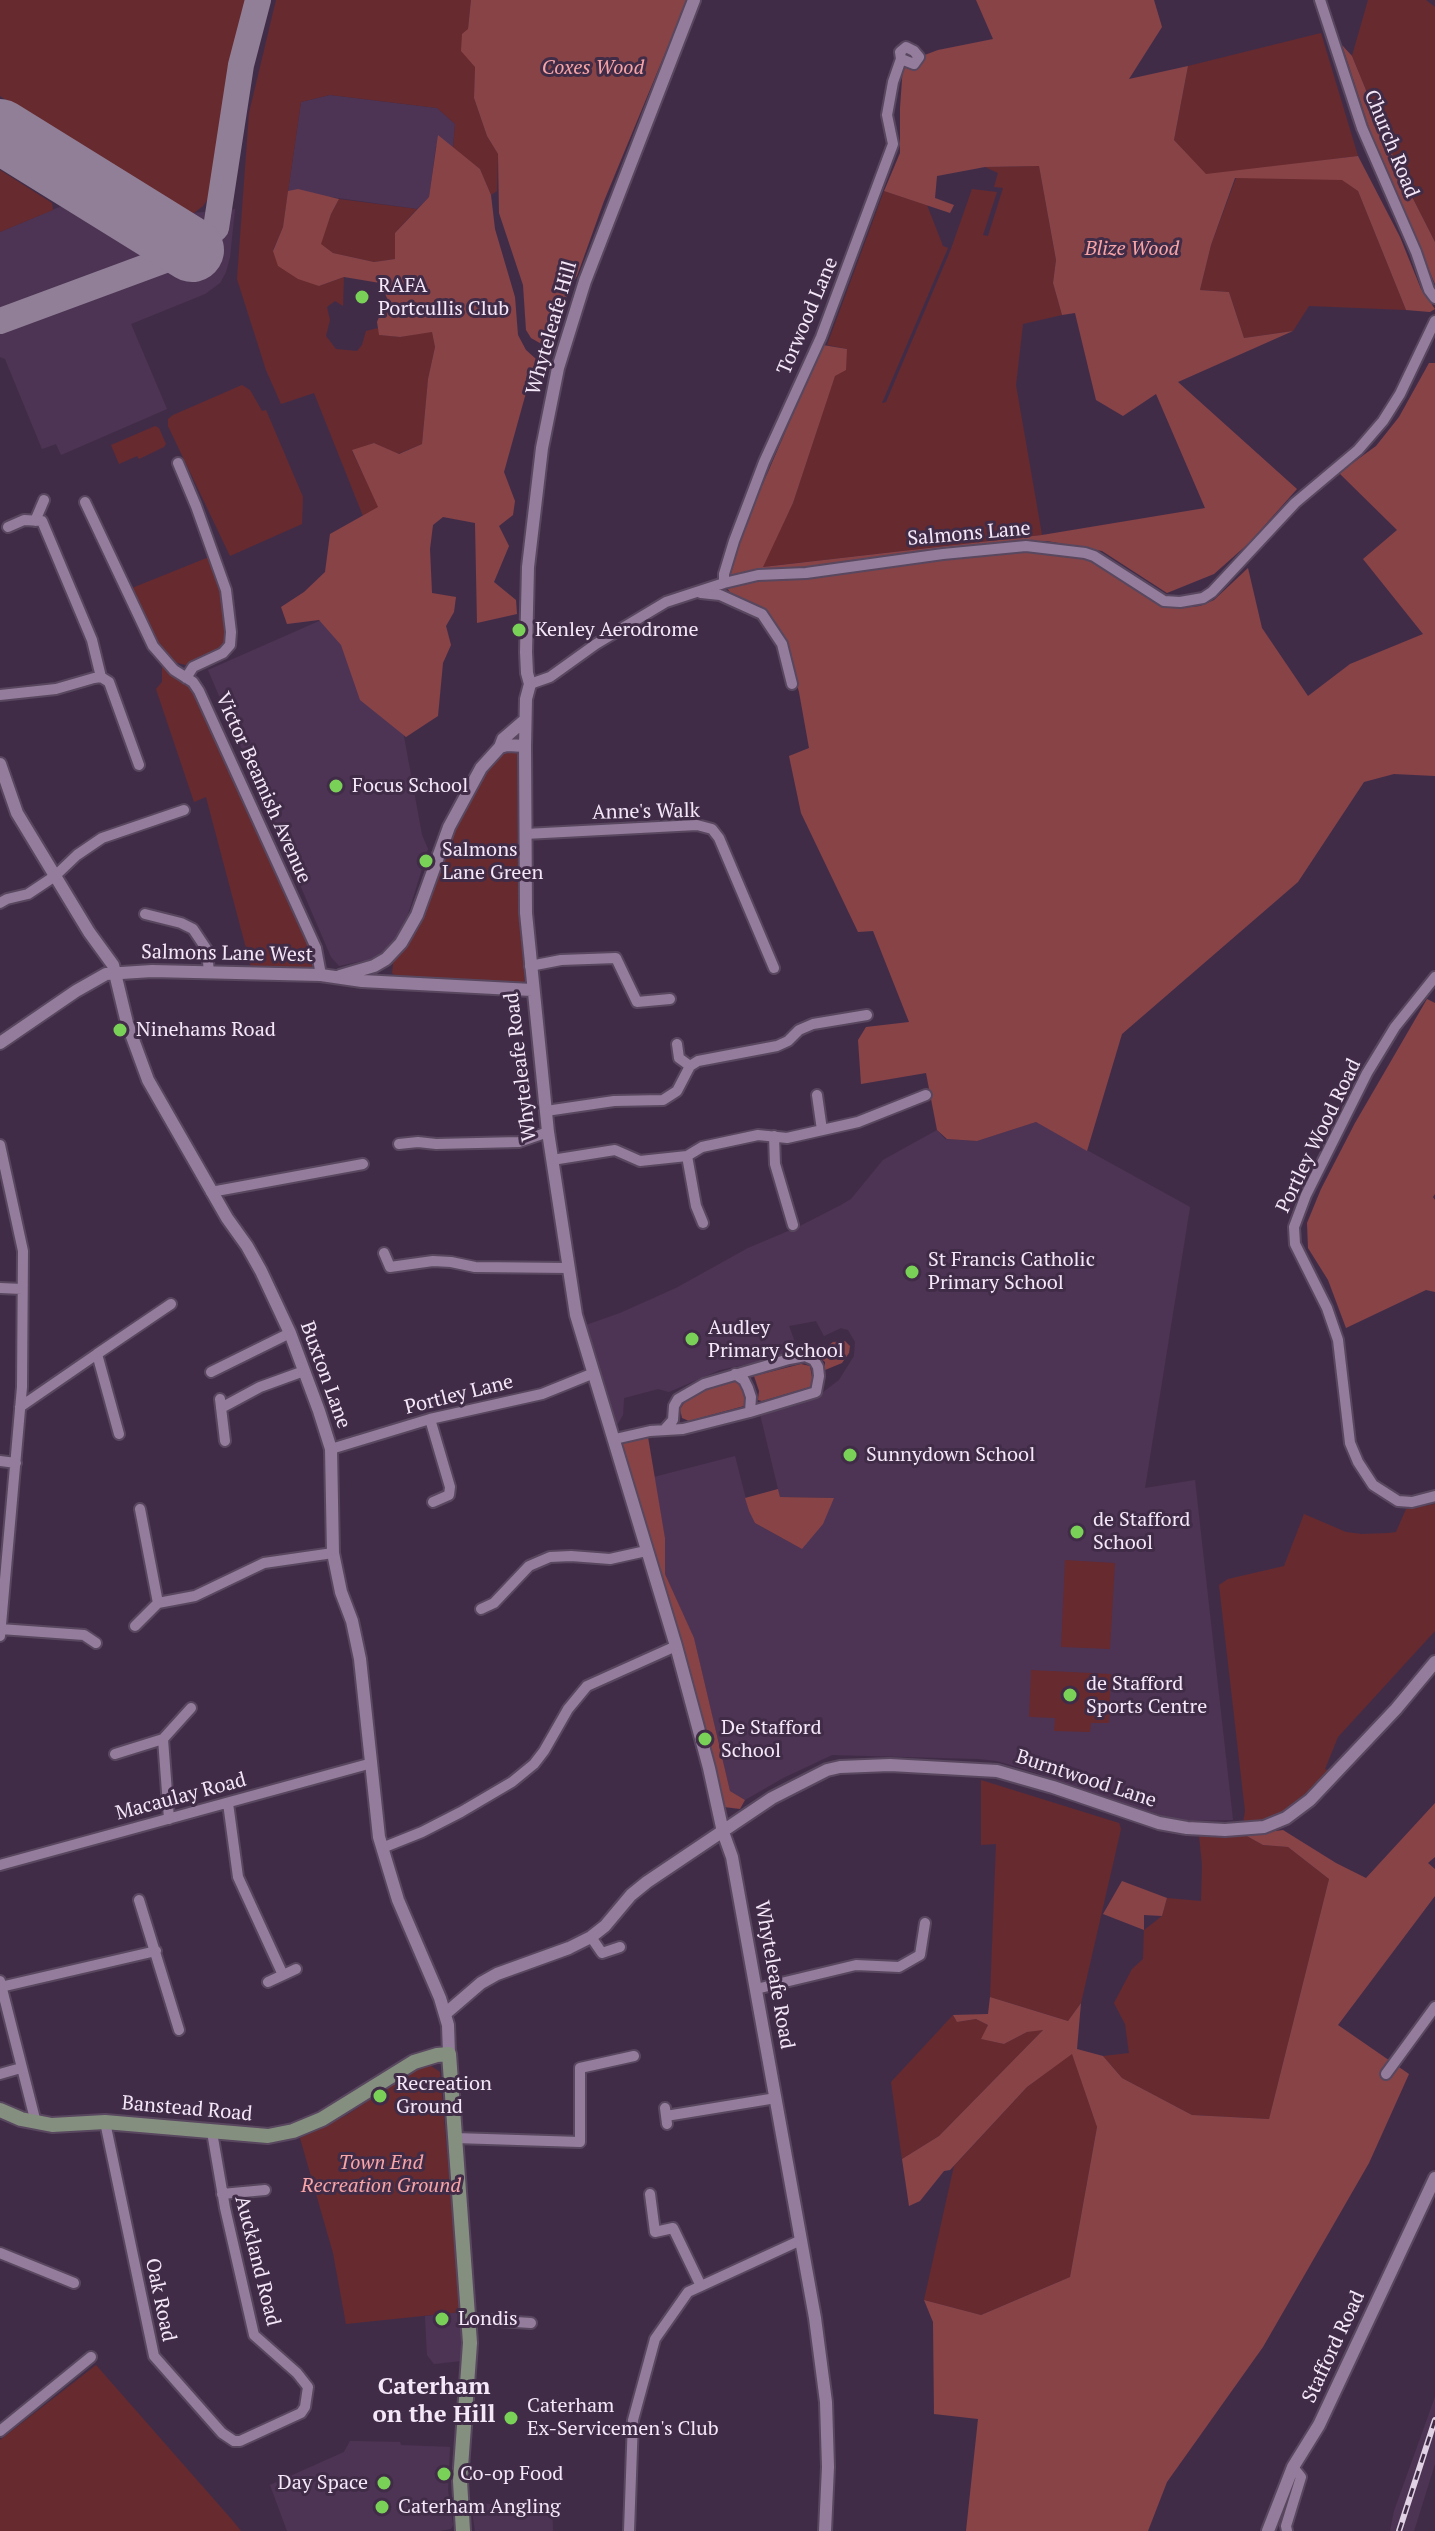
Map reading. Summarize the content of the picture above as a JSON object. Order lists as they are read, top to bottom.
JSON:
{
  "streets": {
    "main road": ["Banstead Road"],
    "street": [
      "Church Road",
      "Torwood Lane",
      "Whyteleafe Hill",
      "Salmons Lane",
      "Victor Beamish Avenue",
      "Anne's Walk",
      "Salmons Lane West",
      "Whyteleafe Road",
      "Portley Wood Road",
      "Buxton Lane",
      "Portley Lane",
      "Burntwood Lane",
      "Macaulay Road",
      "Auckland Road",
      "Oak Road",
      "Stafford Road"
    ]
  },
  "crossings": [
    ["Torwood Lane", "Salmons Lane"],
    ["Whyteleafe Hill", "Salmons Lane"],
    ["Whyteleafe Hill", "Whyteleafe Road"],
    ["Salmons Lane", "Whyteleafe Road"],
    ["Victor Beamish Avenue", "Salmons Lane West"],
    ["Anne's Walk", "Whyteleafe Road"],
    ["Salmons Lane West", "Whyteleafe Road"],
    ["Salmons Lane West", "Buxton Lane"],
    ["Whyteleafe Road", "Portley Lane"],
    ["Whyteleafe Road", "Burntwood Lane"],
    ["Buxton Lane", "Portley Lane"],
    ["Buxton Lane", "Burntwood Lane"],
    ["Buxton Lane", "Macaulay Road"],
    ["Buxton Lane", "Banstead Road"],
    ["Banstead Road", "Auckland Road"],
    ["Banstead Road", "Oak Road"],
    ["Auckland Road", "Oak Road"]
  ],
  "districts": ["Caterham on the Hill"],
  "parks": ["Coxes Wood", "Blize Wood", "Town End Recreation Ground"],
  "places": [
    "RAFA Portcullis Club",
    "Kenley Aerodrome",
    "Focus School",
    "Salmons Lane Green",
    "Ninehams Road",
    "St Francis Catholic Primary School",
    "Audley Primary School",
    "Sunnydown School",
    "de Stafford School",
    "de Stafford Sports Centre",
    "De Stafford School",
    "Recreation Ground",
    "Londis",
    "Caterham Ex-Servicemen's Club",
    "Co-op Food",
    "Day Space",
    "Caterham Angling"
  ]
}
